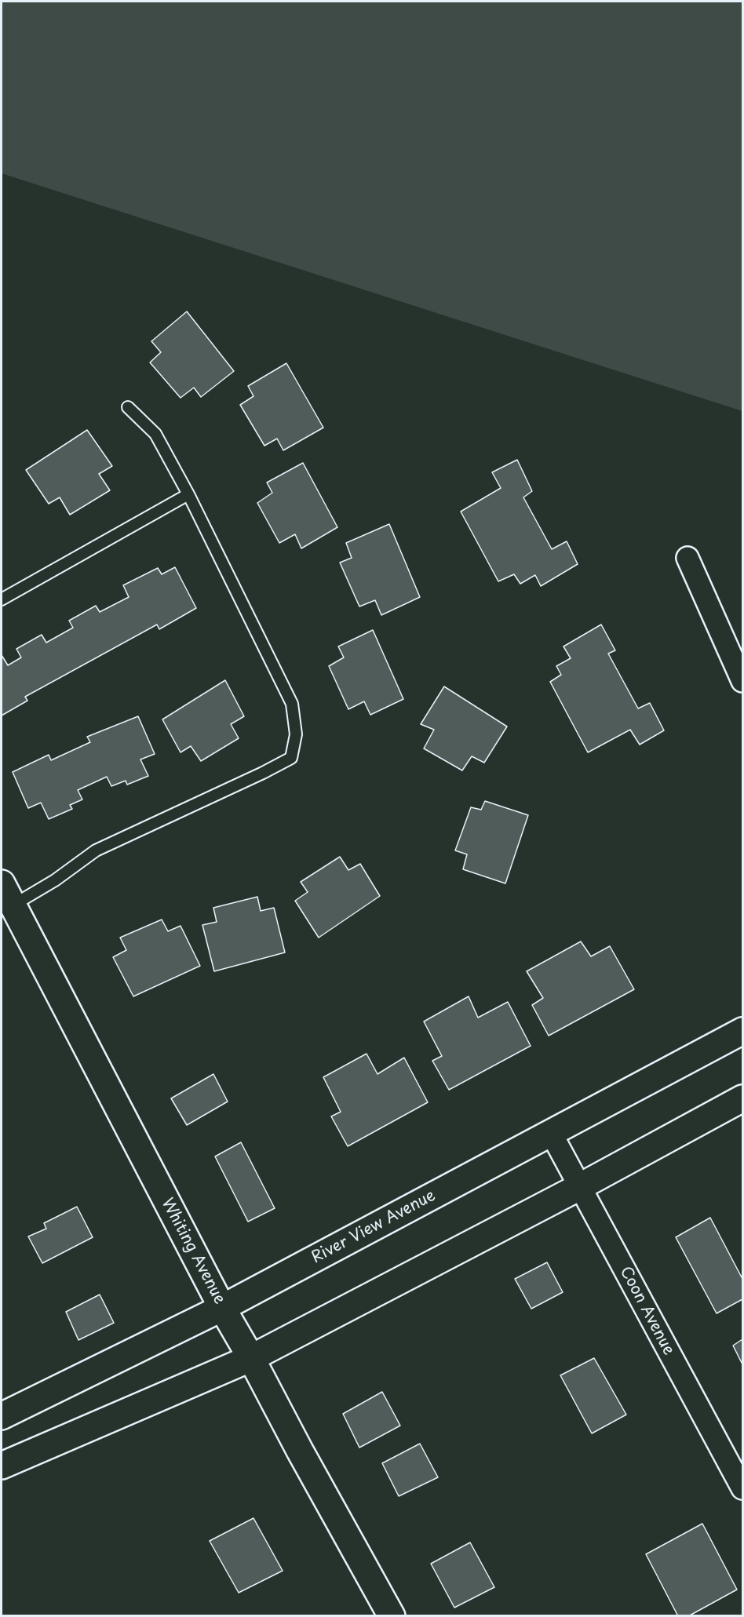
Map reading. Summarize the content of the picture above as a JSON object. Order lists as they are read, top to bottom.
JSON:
{
  "streets": {
    "main road": ["River View Avenue", "Whiting Avenue"],
    "street": ["Coon Avenue"]
  },
  "crossings": [
    ["River View Avenue", "Whiting Avenue"],
    ["River View Avenue", "Coon Avenue"]
  ]
}
